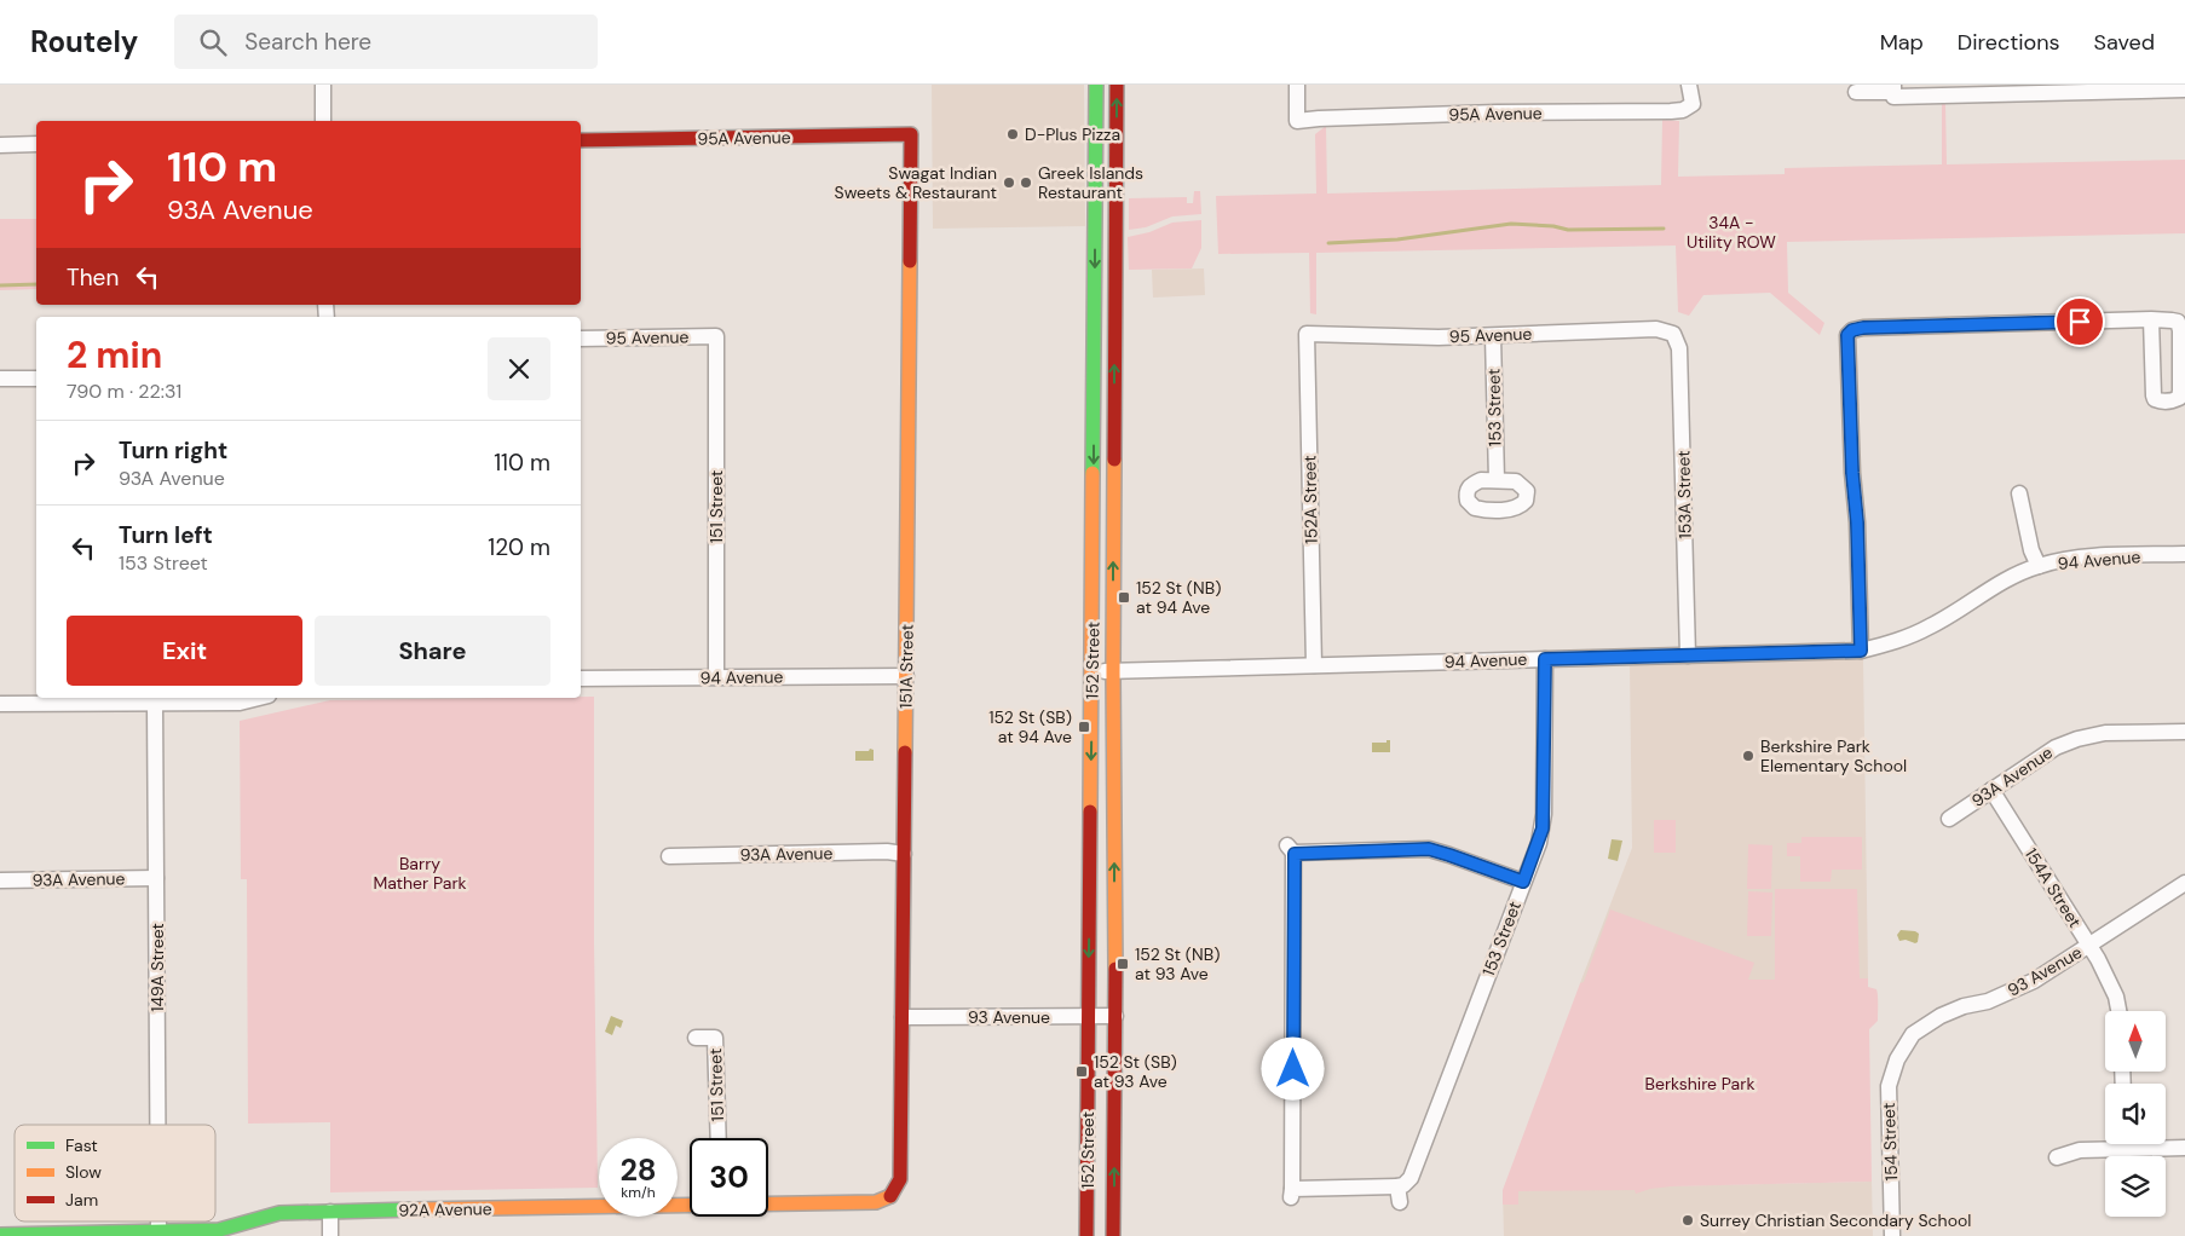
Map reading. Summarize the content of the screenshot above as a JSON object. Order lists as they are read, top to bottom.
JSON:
{
  "streets": {
    "main road": [
      "95A Avenue",
      "152 Street",
      "151A Street",
      "92A Avenue"
    ],
    "street": [
      "95 Avenue",
      "153 Street",
      "153A Street",
      "152A Street",
      "151 Street",
      "94 Avenue",
      "93A Avenue",
      "154A Street",
      "149A Street",
      "93 Avenue",
      "154 Street"
    ]
  },
  "crossings": [
    ["95A Avenue", "151A Street"],
    ["95 Avenue", "153 Street"],
    ["95 Avenue", "153A Street"],
    ["95 Avenue", "152A Street"],
    ["95 Avenue", "151 Street"],
    ["153 Street", "94 Avenue"],
    ["153A Street", "94 Avenue"],
    ["152A Street", "94 Avenue"],
    ["151 Street", "94 Avenue"],
    ["94 Avenue", "152 Street"],
    ["94 Avenue", "151A Street"],
    ["152 Street", "93 Avenue"],
    ["151A Street", "93A Avenue"],
    ["151A Street", "93 Avenue"],
    ["151A Street", "92A Avenue"],
    ["93A Avenue", "154A Street"],
    ["93A Avenue", "149A Street"],
    ["154A Street", "93 Avenue"],
    ["149A Street", "92A Avenue"],
    ["93 Avenue", "154 Street"]
  ],
  "parks": ["34A - Utility ROW", "Barry Mather Park", "Berkshire Park"],
  "places": {
    "other": [
      "D-Plus Pizza",
      "Swagat Indian Sweets & Restaurant",
      "Greek Islands Restaurant",
      "Berkshire Park Elementary School",
      "Surrey Christian Secondary School"
    ],
    "transit": [
      "152 St (NB) at 94 Ave",
      "152 St (SB) at 94 Ave",
      "152 St (NB) at 93 Ave",
      "152 St (SB) at 93 Ave"
    ]
  },
  "legend": ["Fast", "Slow", "Jam"],
  "north": "top",
  "page": {
    "header": "Routely",
    "search": "Search here",
    "nav": ["Map", "Directions", "Saved"],
    "turn": ["110 m", "93A Avenue"],
    "then": "Then",
    "heading": ["2 min", "790 m · 22:31"],
    "list": [
      {
        "name": "Turn right",
        "note": "93A Avenue",
        "value": "110 m"
      },
      {
        "name": "Turn left",
        "note": "153 Street",
        "value": "120 m"
      }
    ],
    "buttons": ["Exit", "Share"],
    "speed": "28 km/h",
    "limit": "30"
  }
}
